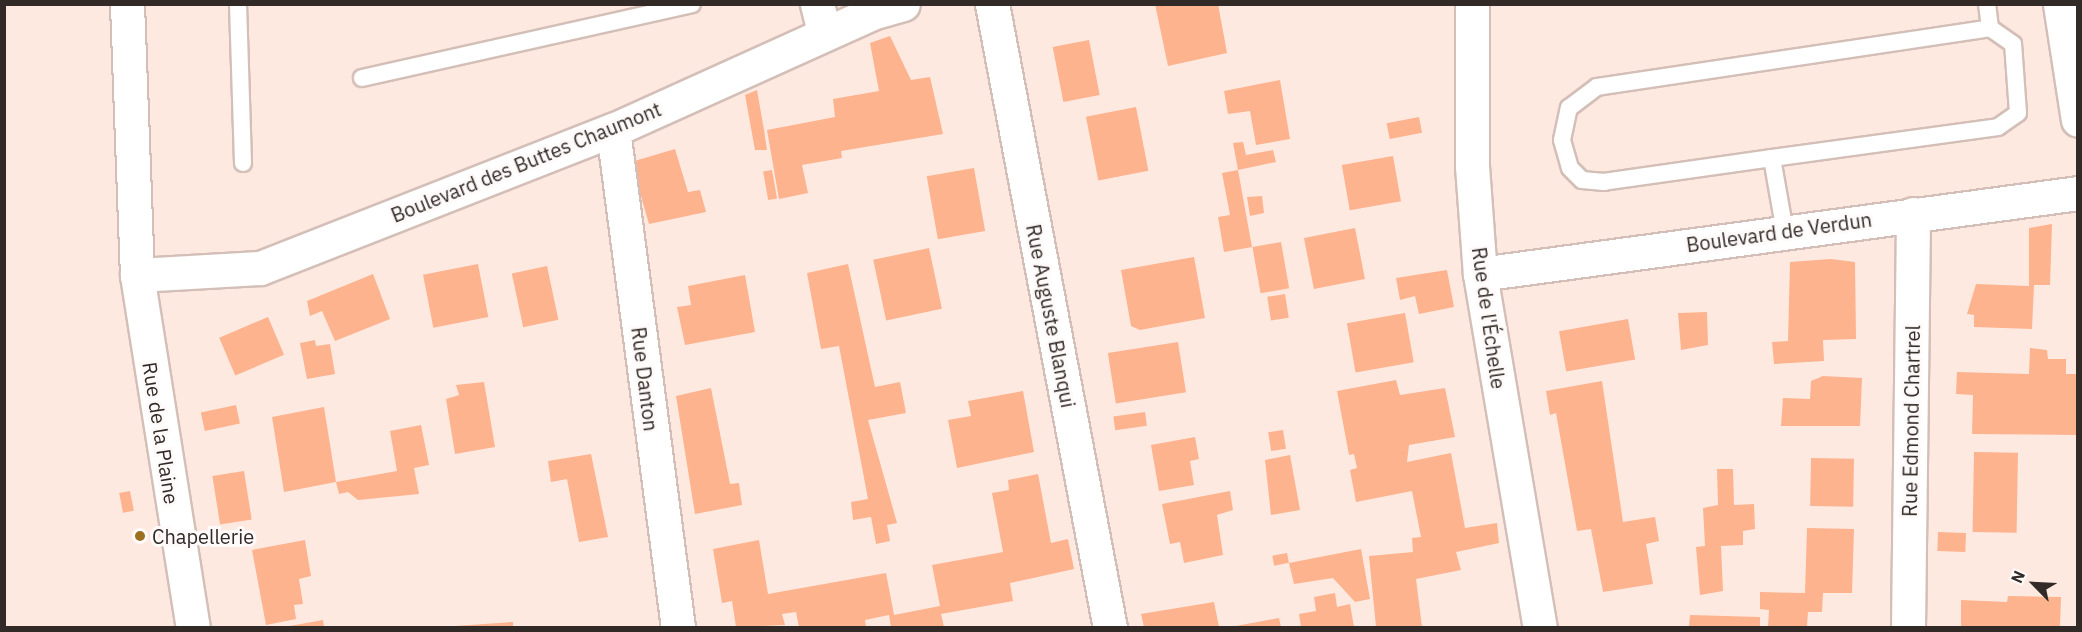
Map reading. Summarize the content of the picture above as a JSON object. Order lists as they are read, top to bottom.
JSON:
{
  "streets": {
    "street": [
      "Boulevard des Buttes Chaumont",
      "Boulevard de Verdun",
      "Rue Auguste Blanqui",
      "Rue de l'Échelle",
      "Rue Danton",
      "Rue Edmond Chartrel",
      "Rue de la Plaine"
    ]
  },
  "crossings": [
    ["Boulevard des Buttes Chaumont", "Rue Danton"],
    ["Boulevard des Buttes Chaumont", "Rue de la Plaine"],
    ["Boulevard de Verdun", "Rue de l'Échelle"],
    ["Boulevard de Verdun", "Rue Edmond Chartrel"]
  ],
  "places": ["Chapellerie"],
  "north": "top left"
}
